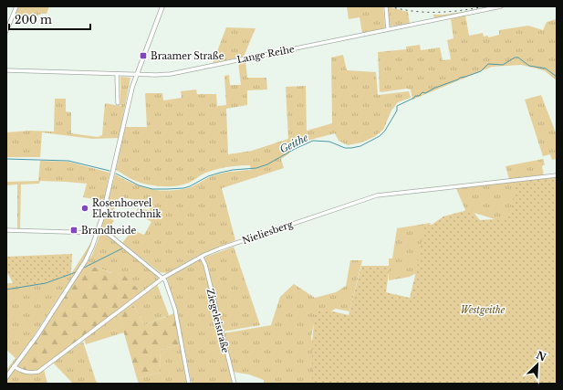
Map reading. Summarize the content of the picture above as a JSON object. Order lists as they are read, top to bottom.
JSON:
{
  "streets": {
    "street": ["Lange Reihe", "Nieliesberg", "Ziegeleistraße"]
  },
  "crossings": [
    ["Nieliesberg", "Ziegeleistraße"]
  ],
  "water": ["Geithe"],
  "parks": ["Westgeithe"],
  "places": {
    "transit": ["Braamer Straße", "Brandheide"],
    "other": ["Rosenhoevel Elektrotechnik"]
  },
  "scale_bar": "200 m",
  "north": "top right"
}
